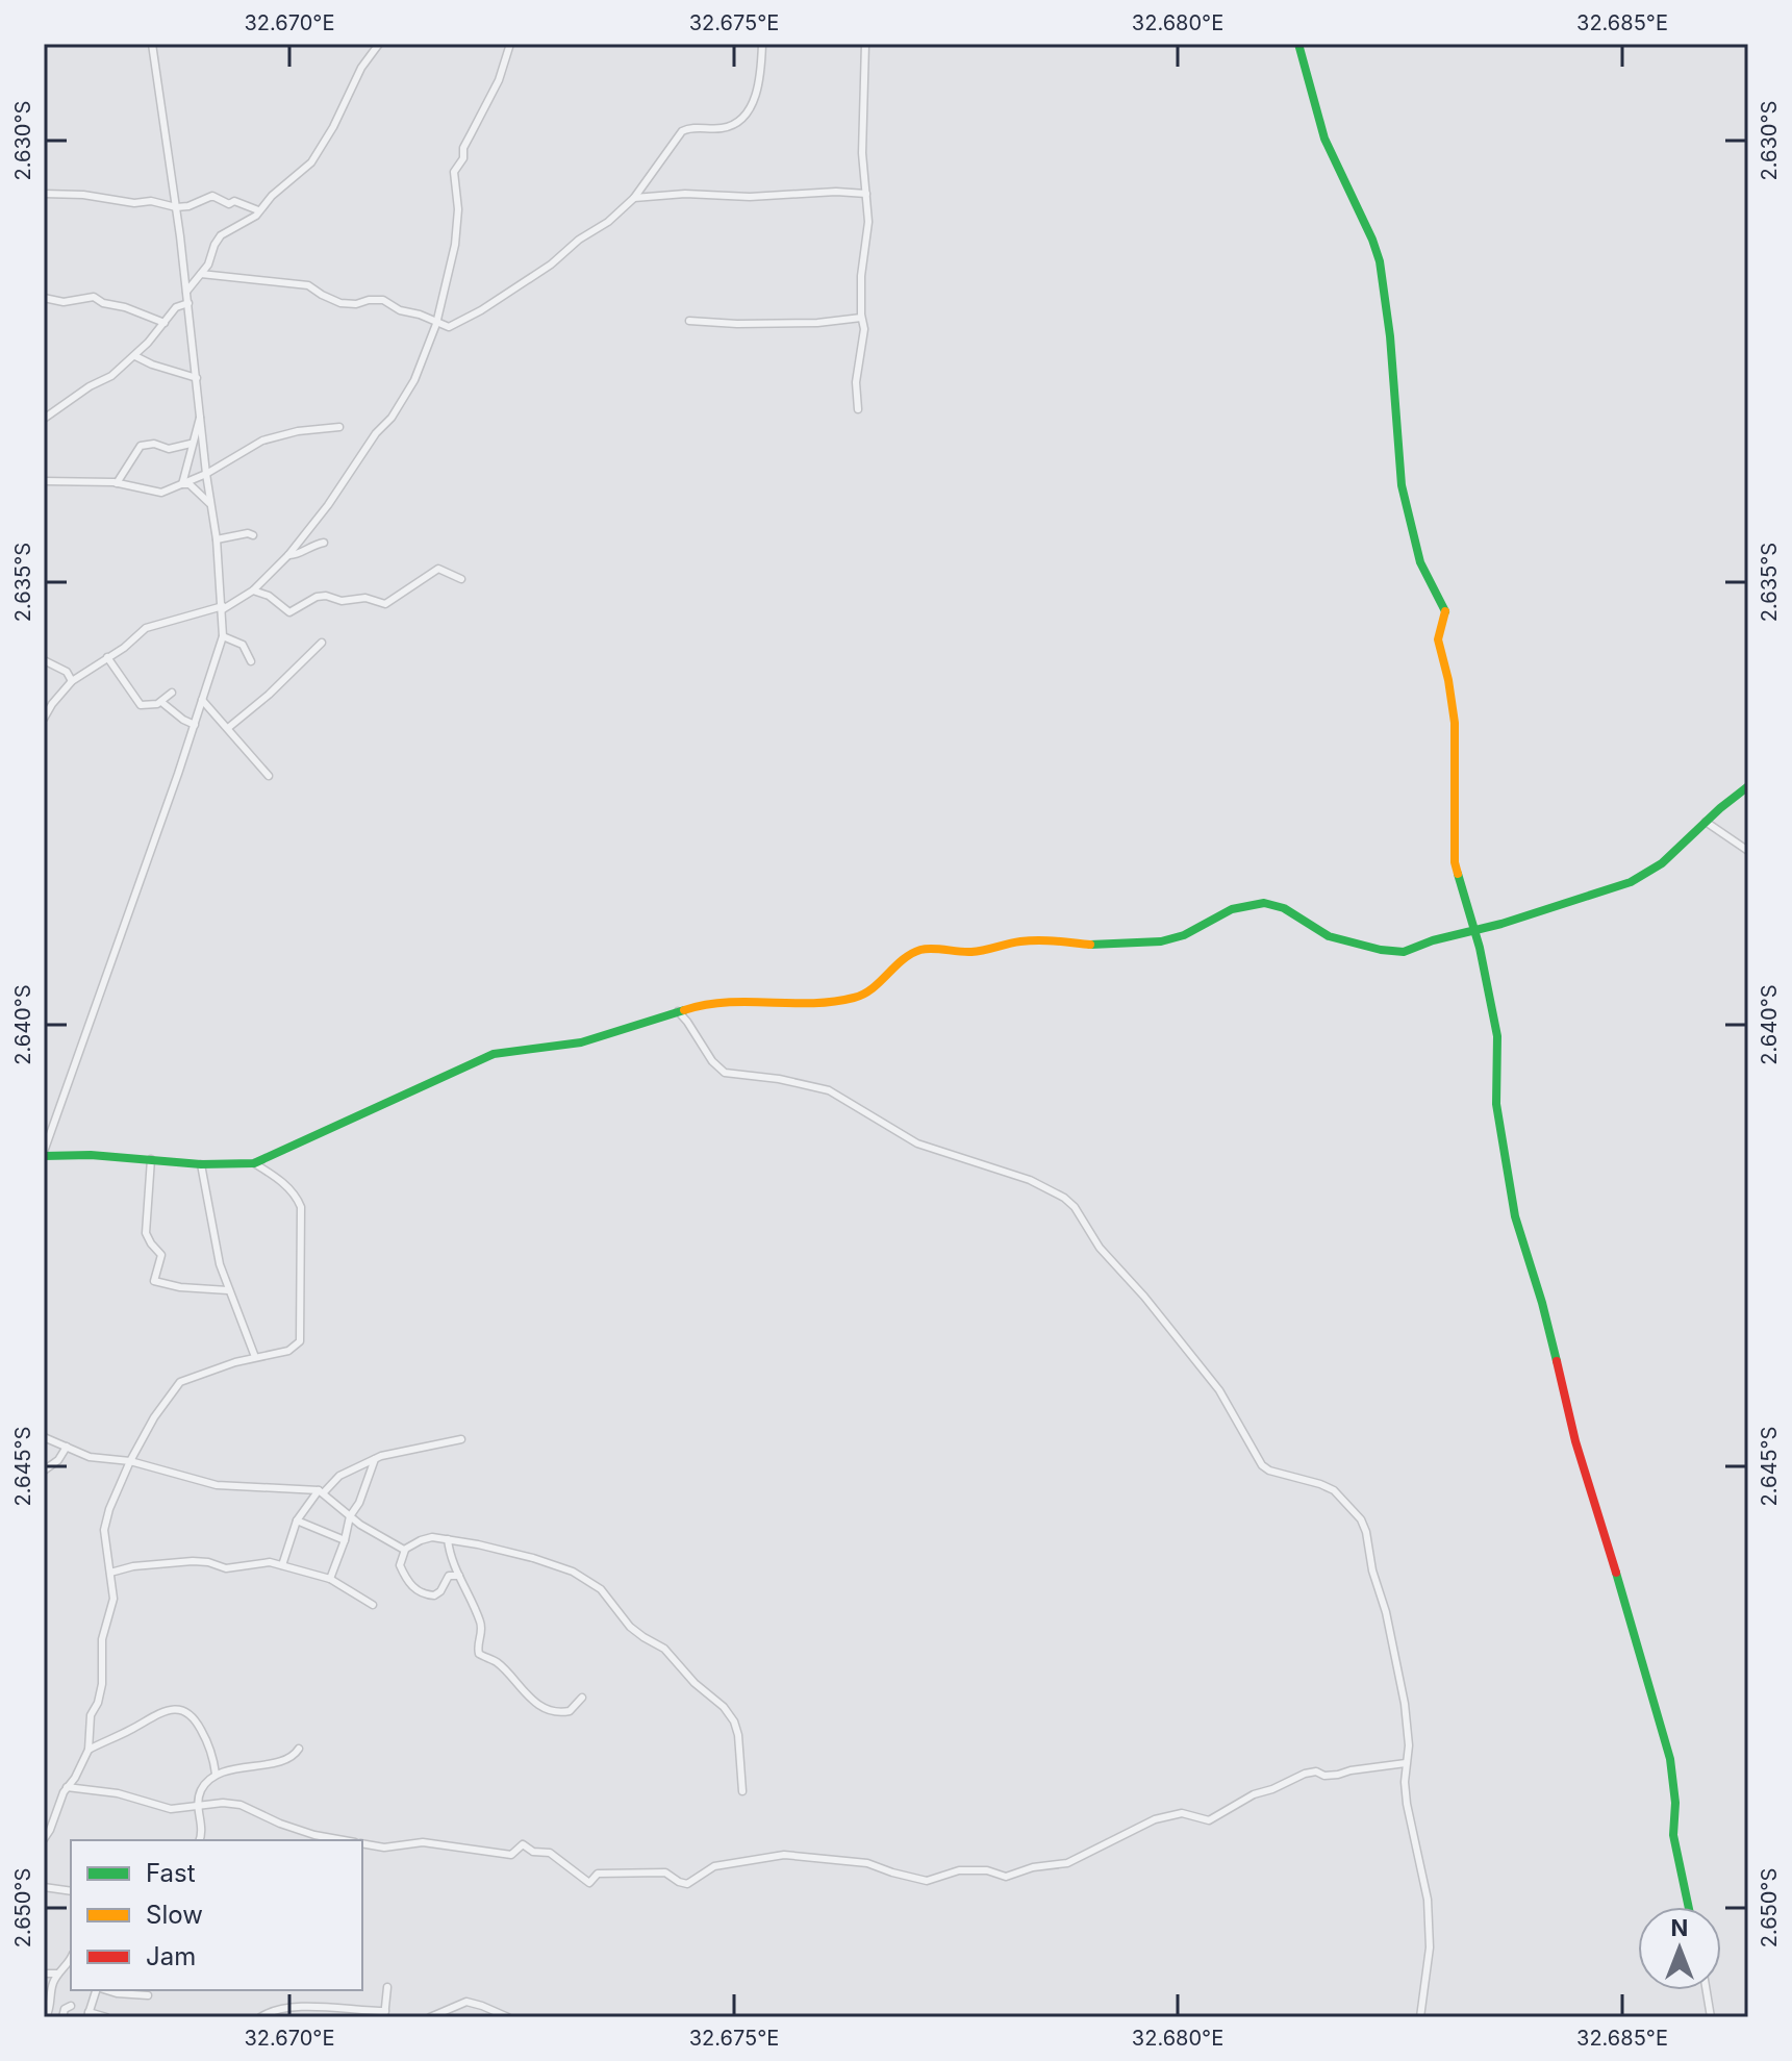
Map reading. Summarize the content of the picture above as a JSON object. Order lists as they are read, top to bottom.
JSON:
{
  "legend": ["Fast", "Slow", "Jam"],
  "north": "top",
  "coordinates": [
    "32.670°E",
    "32.675°E",
    "32.680°E",
    "32.685°E",
    "2.630°S",
    "2.635°S",
    "2.640°S",
    "2.645°S",
    "2.650°S"
  ]
}
